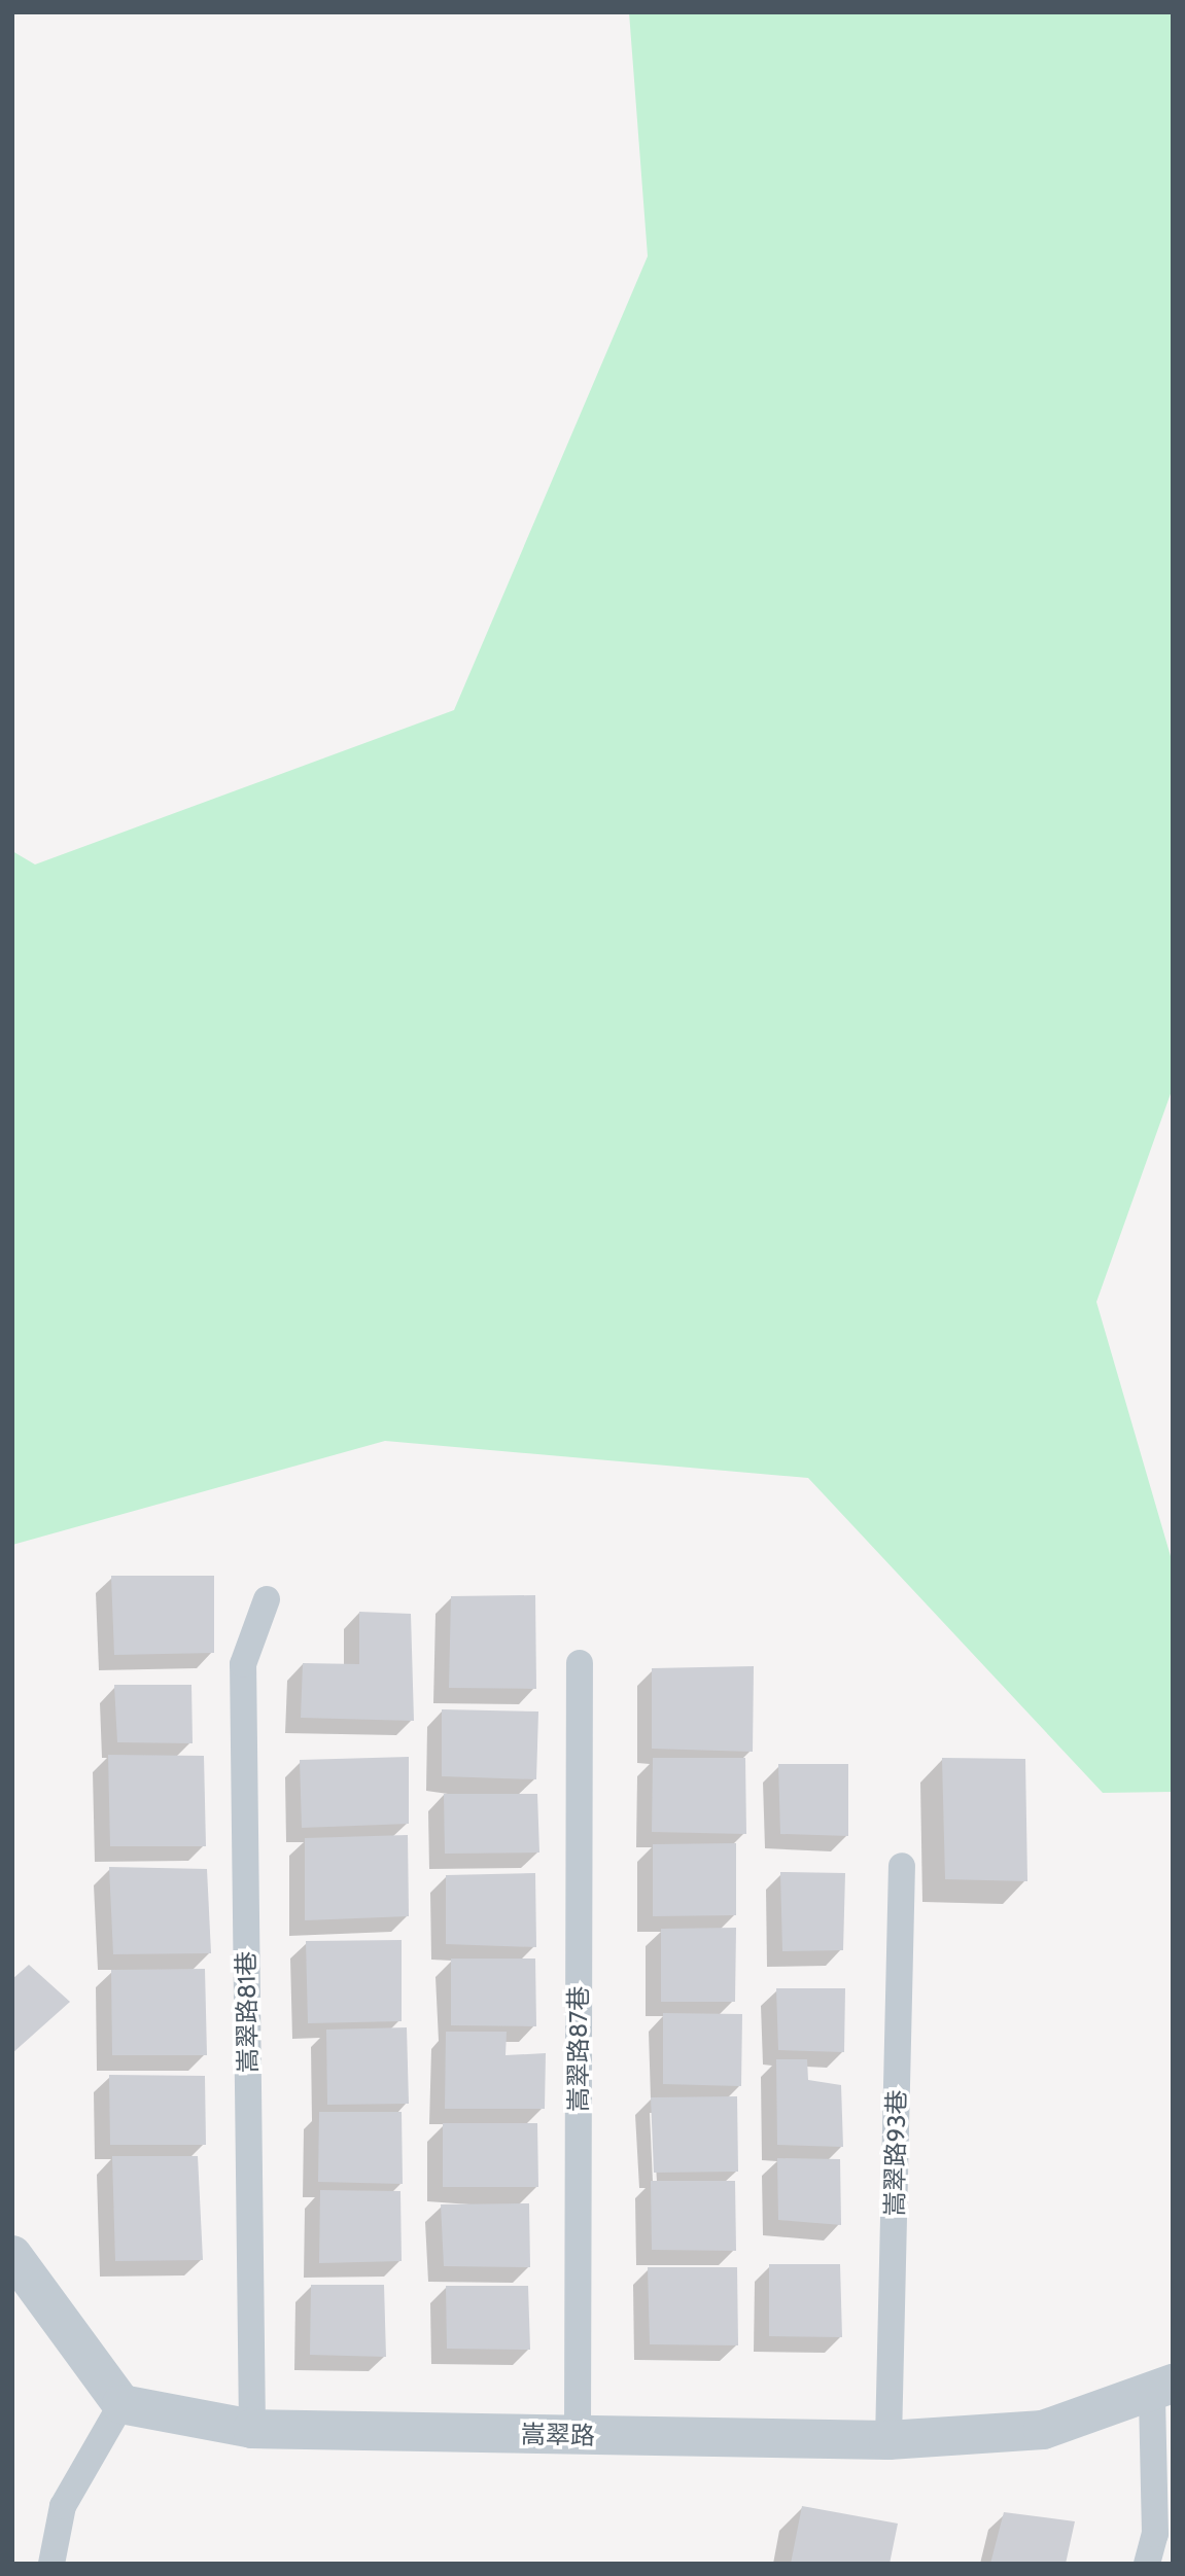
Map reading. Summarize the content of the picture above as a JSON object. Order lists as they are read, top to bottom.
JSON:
{
  "streets": {
    "street": ["嵩翠路"],
    "lane": ["嵩翠路81巷", "嵩翠路87巷", "嵩翠路93巷"]
  },
  "crossings": [
    ["嵩翠路81巷", "嵩翠路"],
    ["嵩翠路87巷", "嵩翠路"],
    ["嵩翠路93巷", "嵩翠路"]
  ]
}
